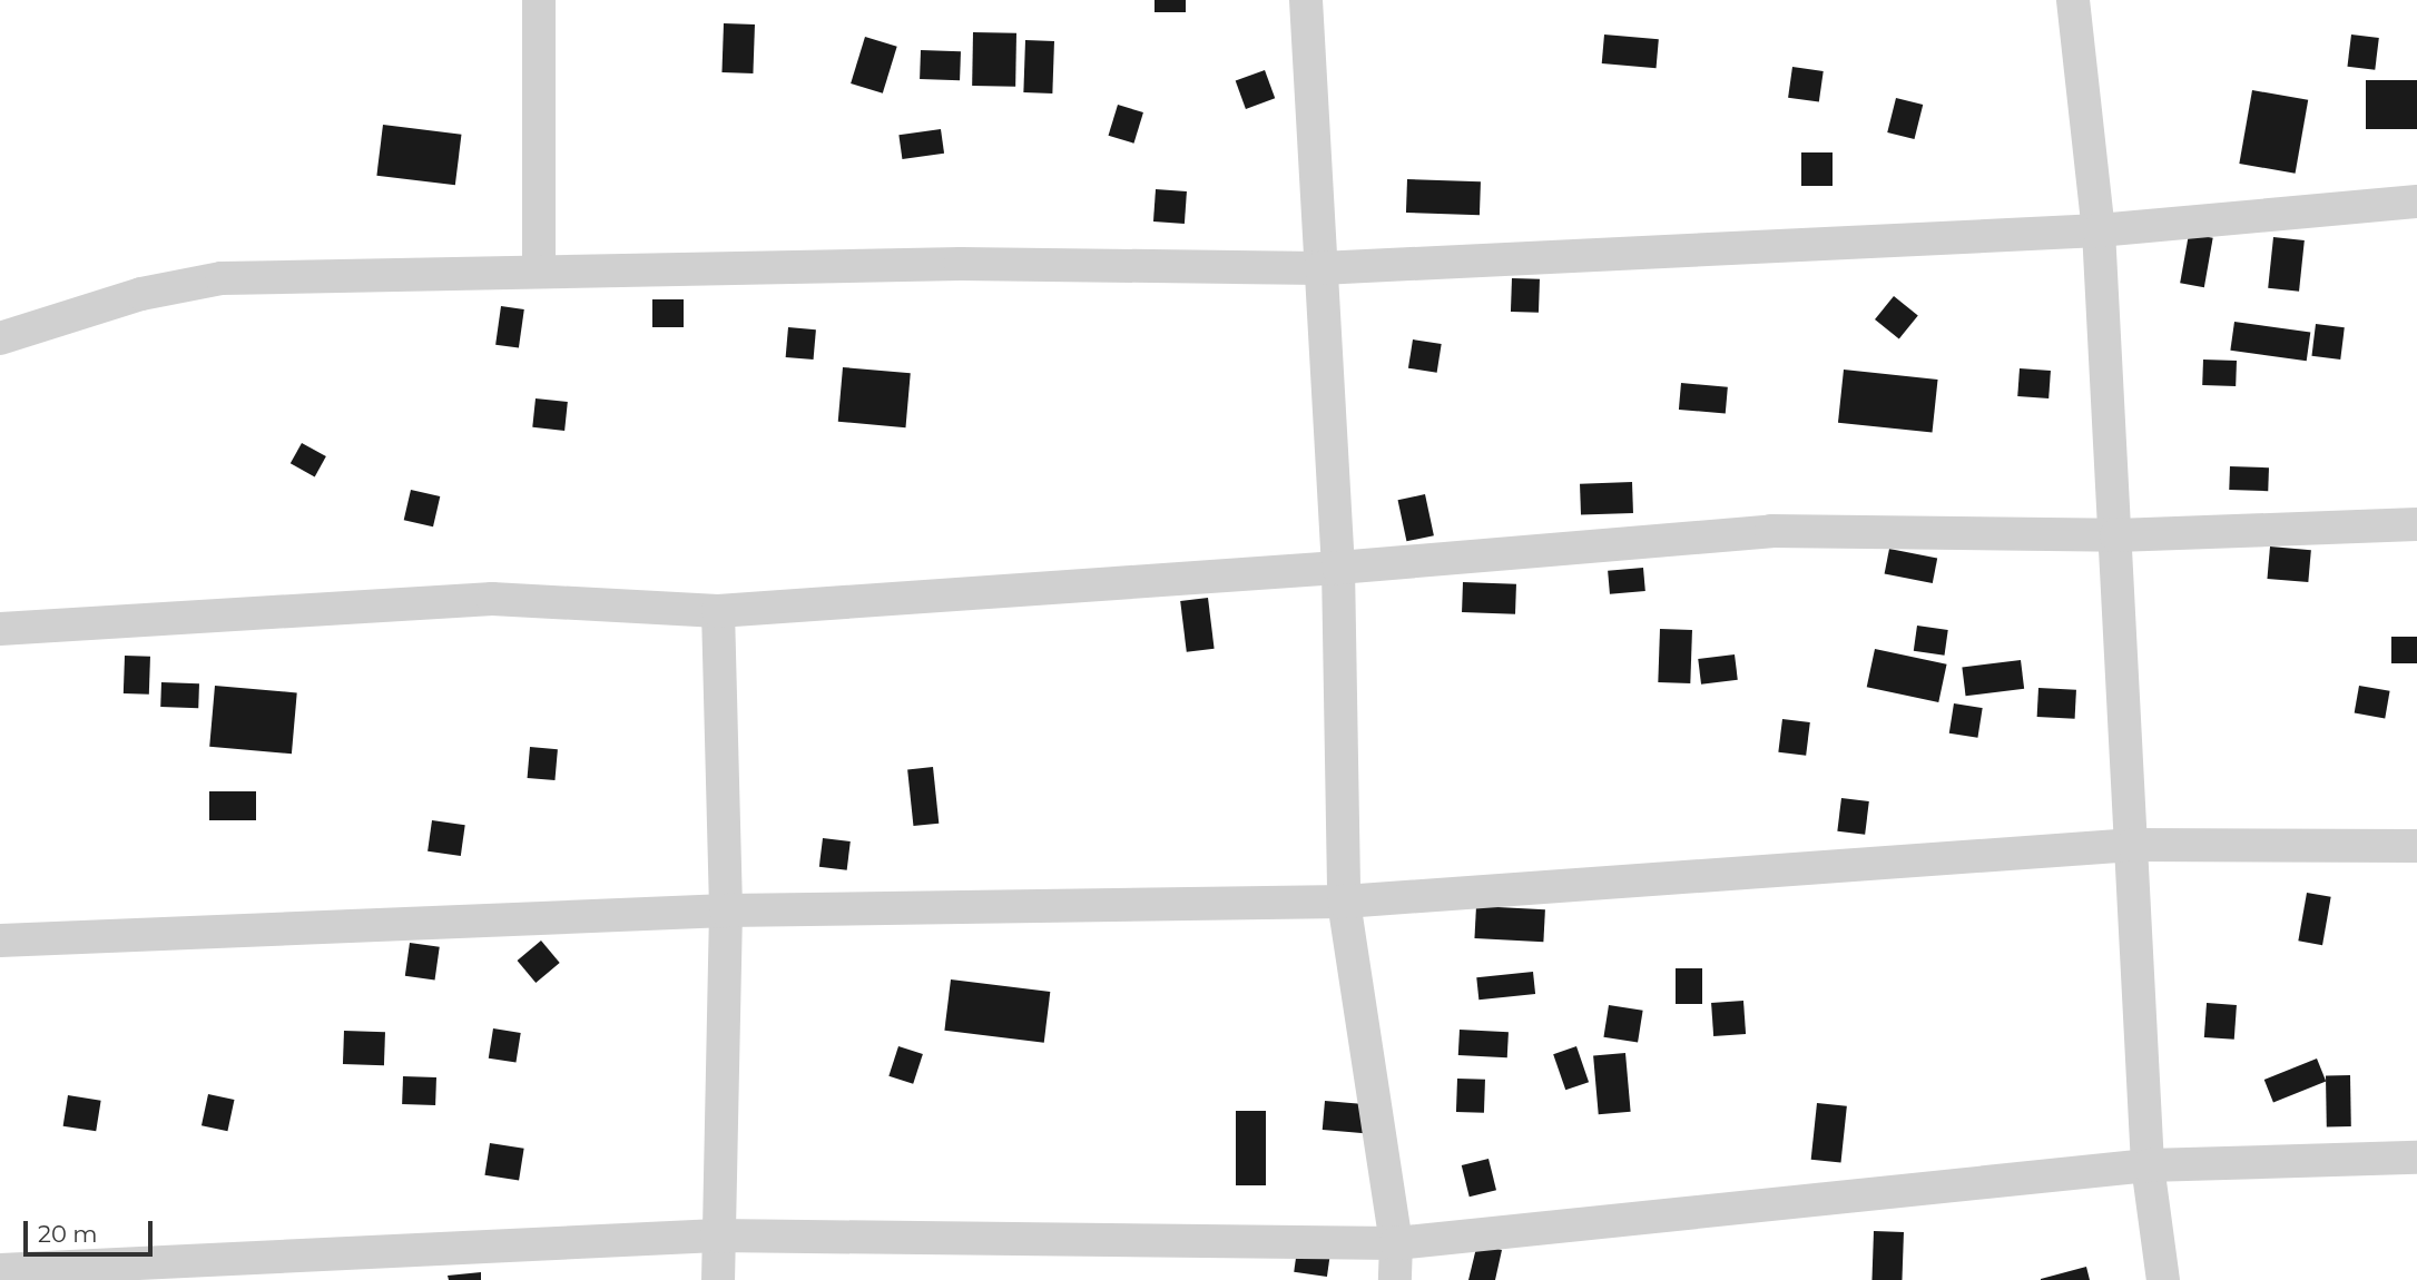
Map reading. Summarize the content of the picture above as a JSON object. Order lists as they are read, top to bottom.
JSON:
{
  "scale_bar": "20 m"
}
